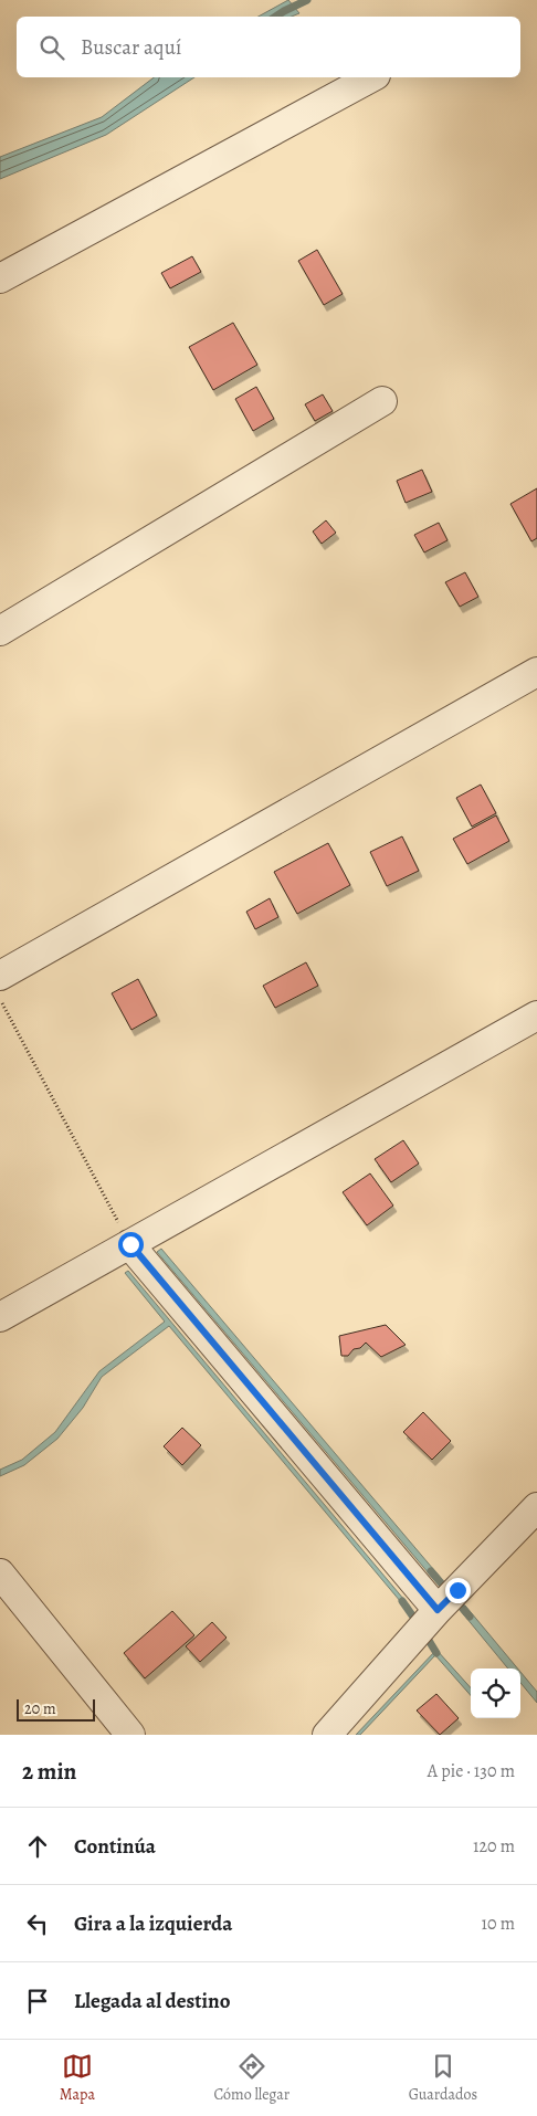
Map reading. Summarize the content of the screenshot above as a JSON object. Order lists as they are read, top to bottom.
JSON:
{
  "scale_bar": "20 m",
  "page": {
    "search": "Buscar aquí",
    "scale": "20 m",
    "heading": ["2 min", "A pie · 130 m"],
    "list": [
      ["Continúa", "120 m"],
      ["Gira a la izquierda", "10 m"],
      "Llegada al destino"
    ],
    "nav": ["Mapa", "Cómo llegar", "Guardados"]
  }
}
